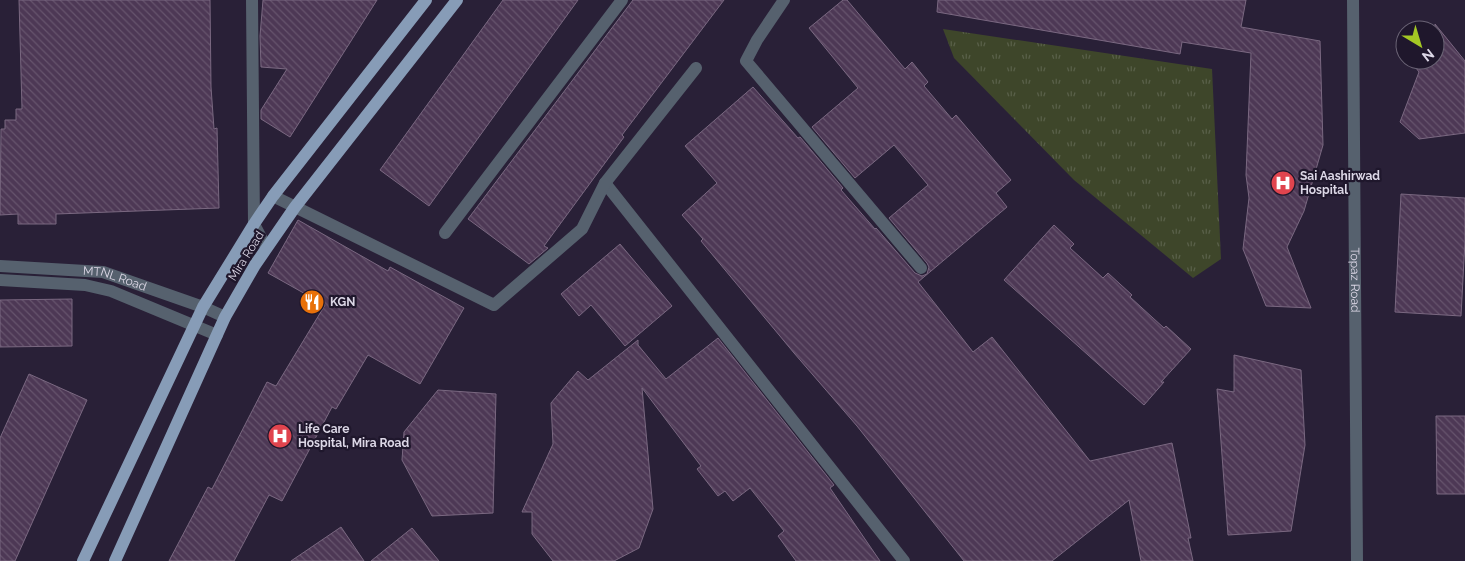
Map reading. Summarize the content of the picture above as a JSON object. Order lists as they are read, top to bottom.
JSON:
{
  "streets": {
    "main road": ["Mira Road"],
    "street": ["MTNL Road", "Topaz Road"]
  },
  "crossings": [
    ["Mira Road", "MTNL Road"]
  ],
  "places": {
    "hospital": ["Sai Aashirwad Hospital", "Life Care Hospital, Mira Road"],
    "restaurant": ["KGN"]
  },
  "north": "bottom right"
}
